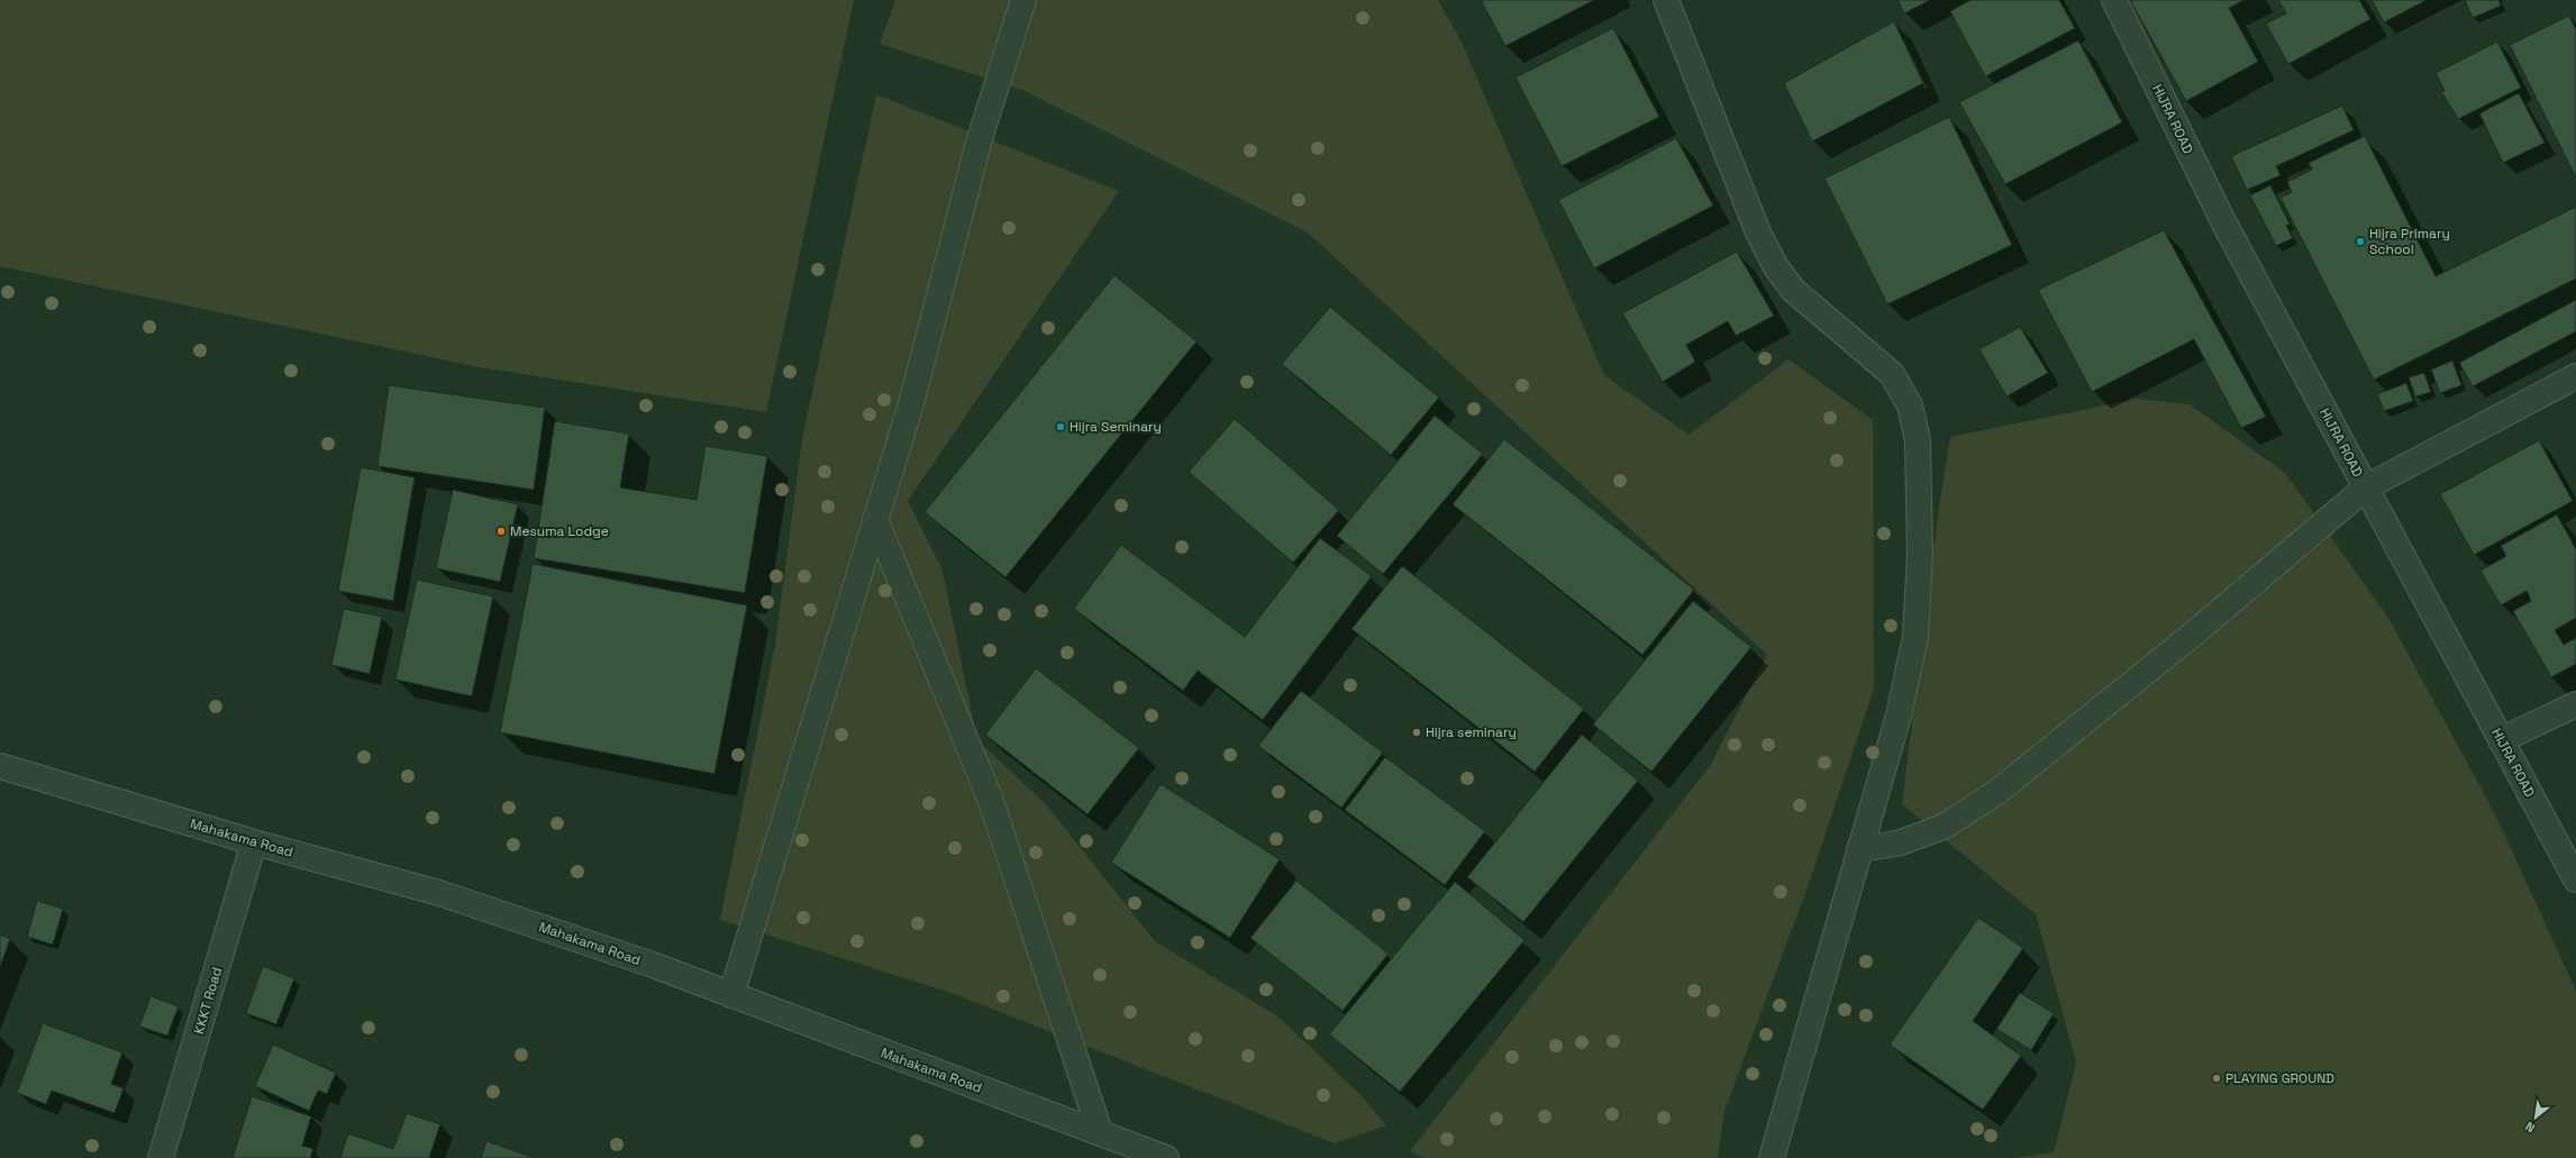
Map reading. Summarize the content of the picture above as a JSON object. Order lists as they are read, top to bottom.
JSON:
{
  "streets": {
    "street": ["HIJRA ROAD", "Mahakama Road", "KKKT Road"]
  },
  "crossings": [
    ["Mahakama Road", "KKKT Road"]
  ],
  "places": [
    "Hijra Primary School",
    "Hijra Seminary",
    "Mesuma Lodge",
    "Hijra seminary",
    "PLAYING GROUND"
  ],
  "north": "bottom left"
}
